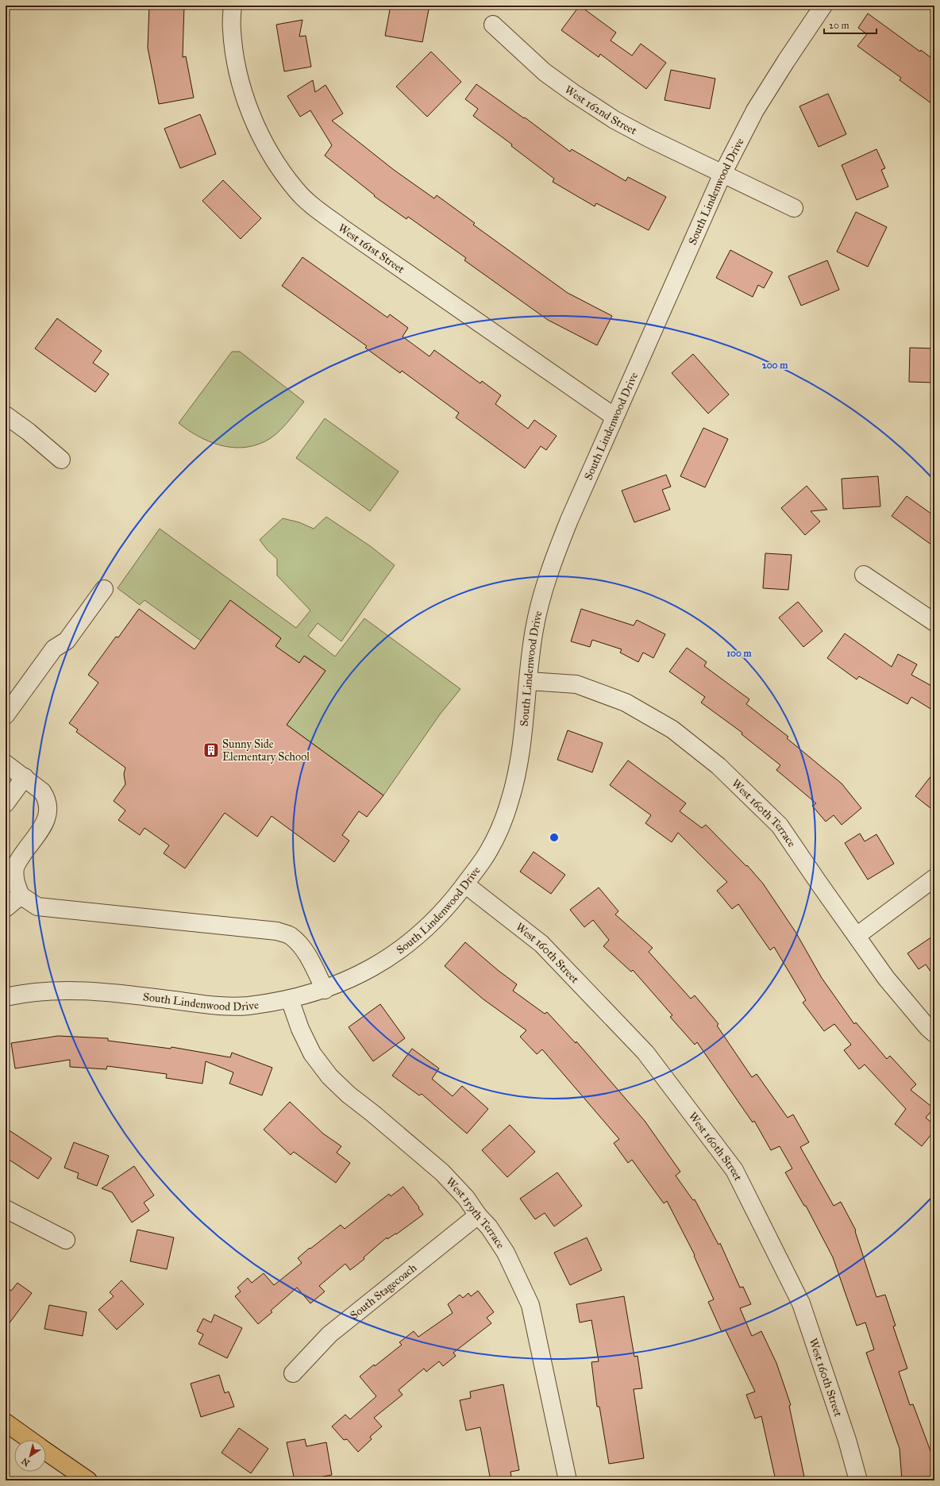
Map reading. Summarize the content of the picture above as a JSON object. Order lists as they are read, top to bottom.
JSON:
{
  "streets": {
    "street": [
      "West 162nd Street",
      "South Lindenwood Drive",
      "West 161st Street",
      "West 160th Terrace",
      "West 160th Street",
      "West 159th Terrace",
      "South Stagecoach"
    ]
  },
  "crossings": [
    ["West 162nd Street", "South Lindenwood Drive"],
    ["South Lindenwood Drive", "West 161st Street"],
    ["South Lindenwood Drive", "West 160th Terrace"],
    ["South Lindenwood Drive", "West 160th Street"],
    ["South Lindenwood Drive", "West 159th Terrace"],
    ["West 159th Terrace", "South Stagecoach"]
  ],
  "places": {
    "building": ["Sunny Side Elementary School"]
  },
  "scale_bar": "20 m",
  "north": "bottom left",
  "rings": ["200 m", "100 m"]
}
